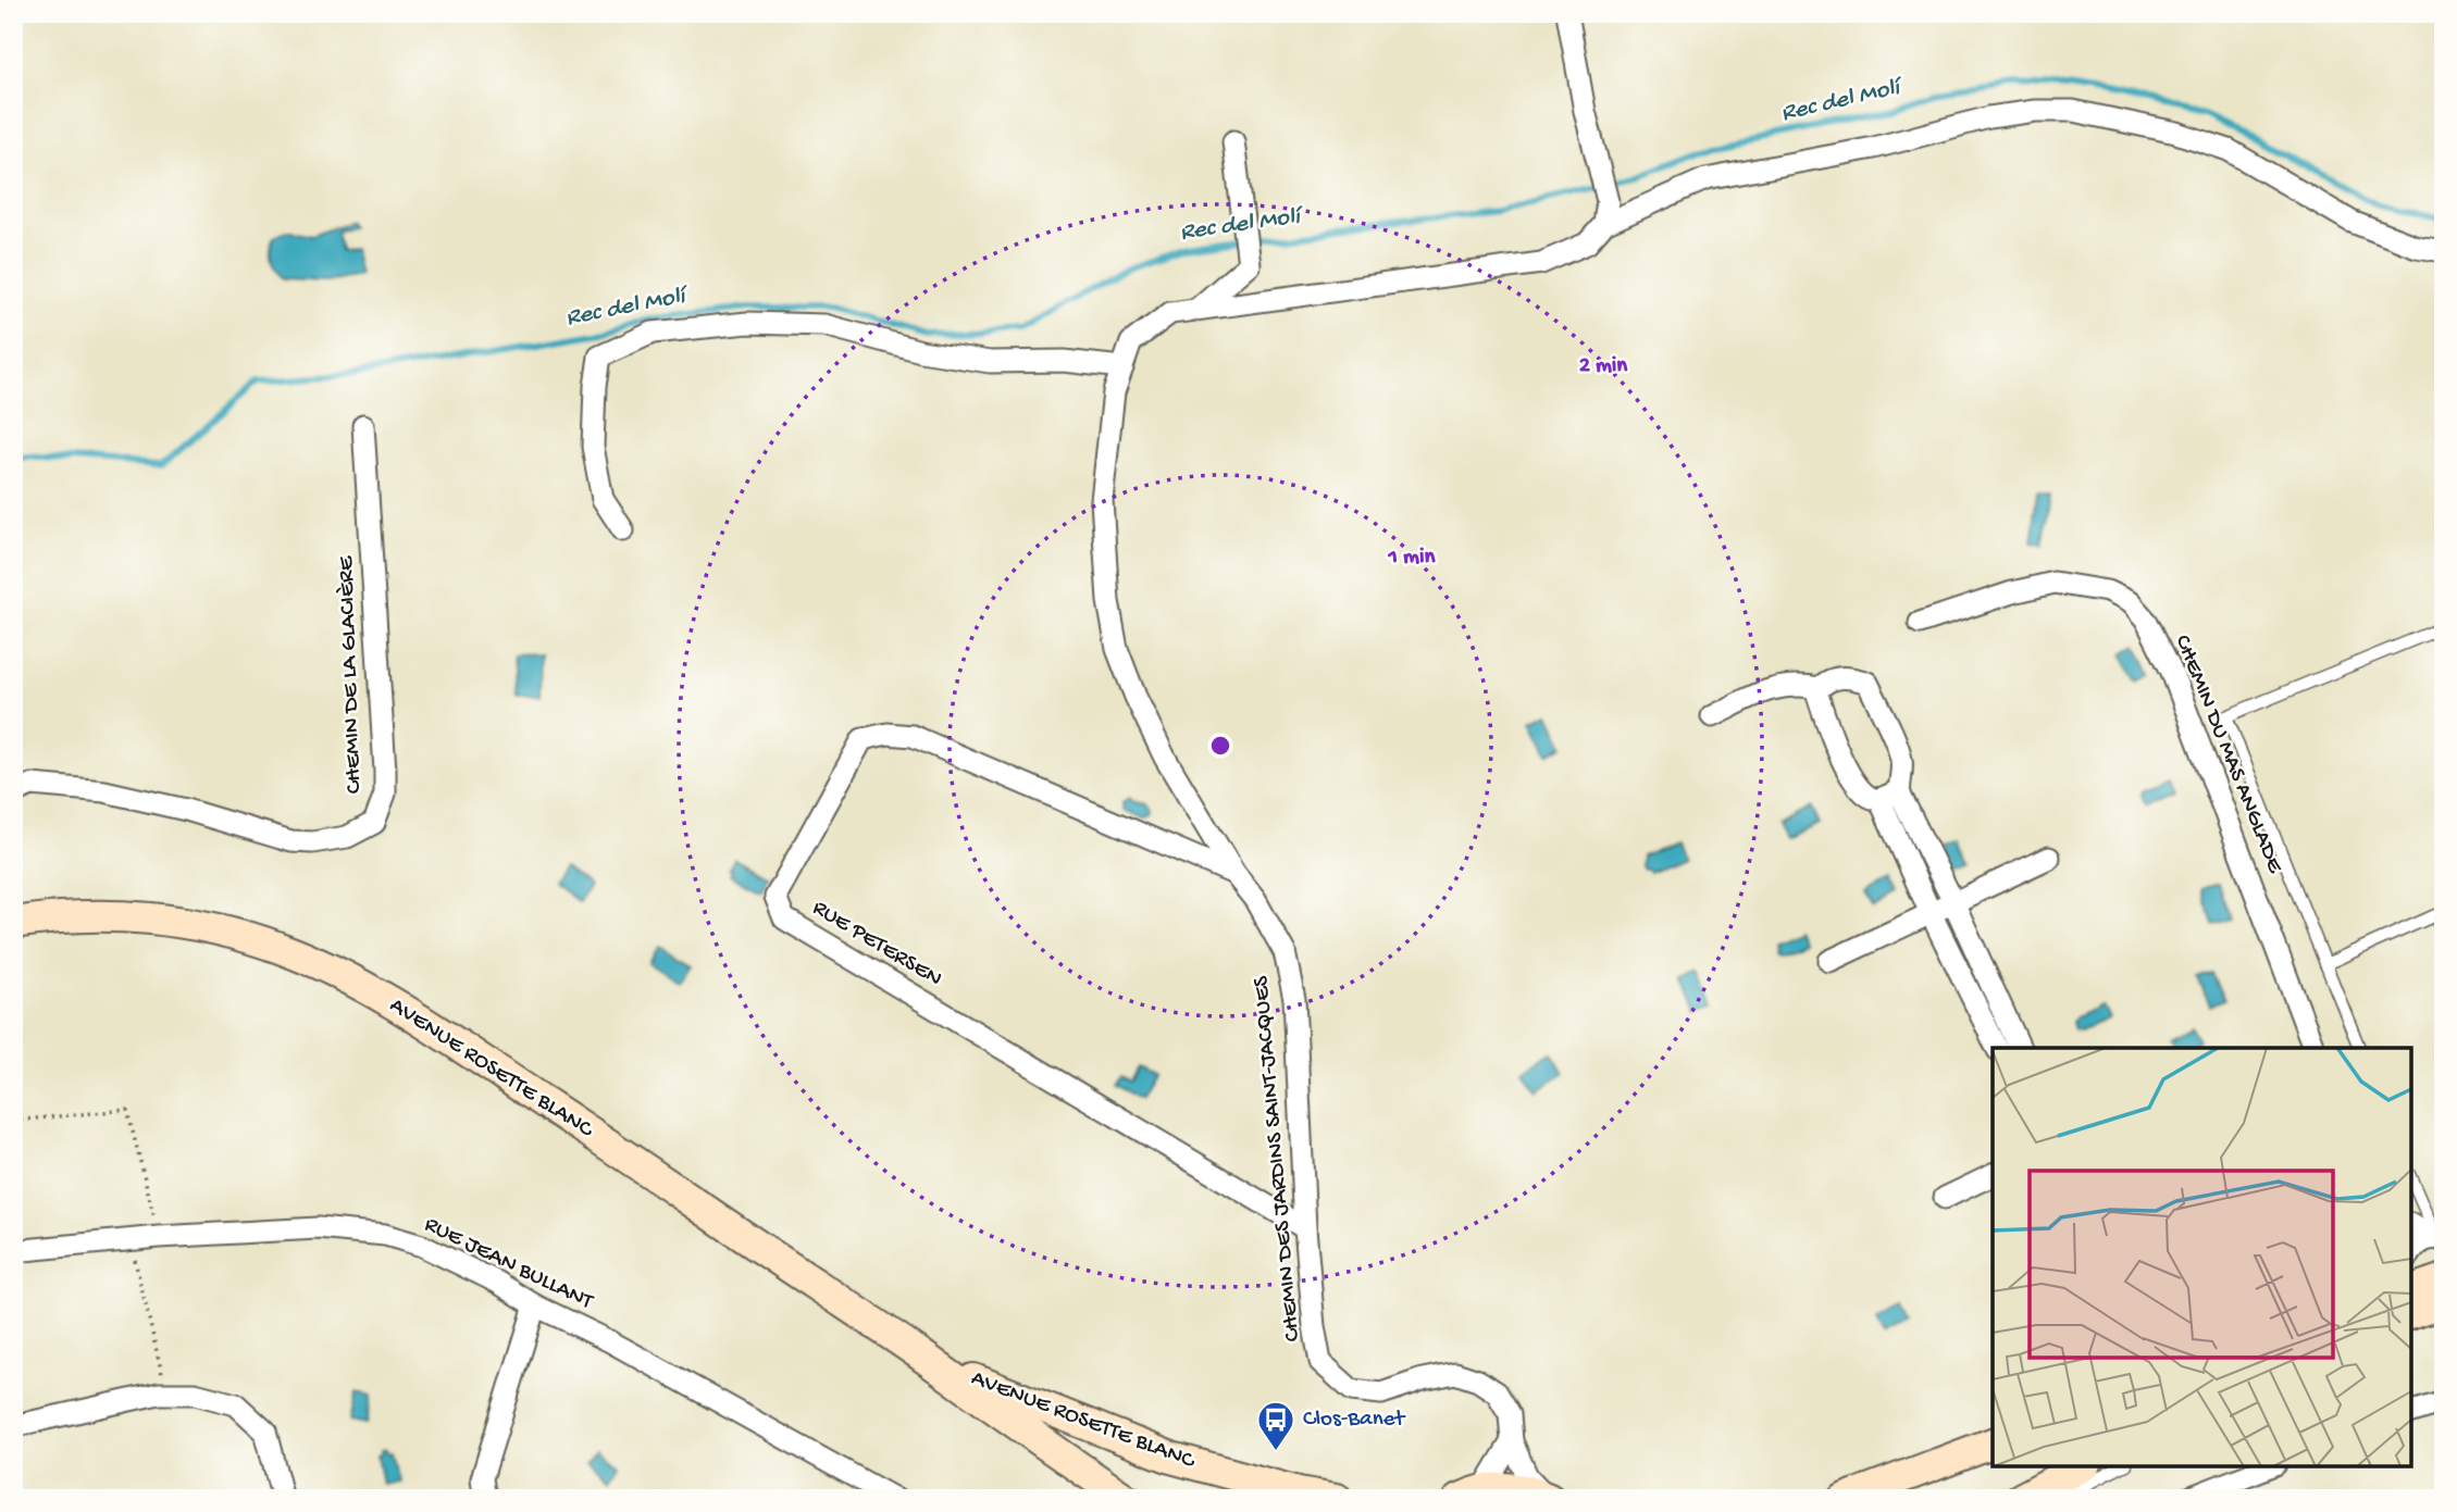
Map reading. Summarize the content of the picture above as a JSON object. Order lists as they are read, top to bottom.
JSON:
{
  "streets": {
    "main road": ["AVENUE ROSETTE BLANC"],
    "street": [
      "CHEMIN DE LA GLACIÈRE",
      "CHEMIN DU MAS ANGLADE",
      "RUE PETERSEN",
      "CHEMIN DES JARDINS SAINT-JACQUES",
      "RUE JEAN BULLANT"
    ]
  },
  "crossings": [
    ["RUE PETERSEN", "CHEMIN DES JARDINS SAINT-JACQUES"]
  ],
  "water": ["Rec del Molí"],
  "places": {
    "bus stop": ["Clos-Banet"]
  },
  "rings": ["2 min", "1 min"]
}
